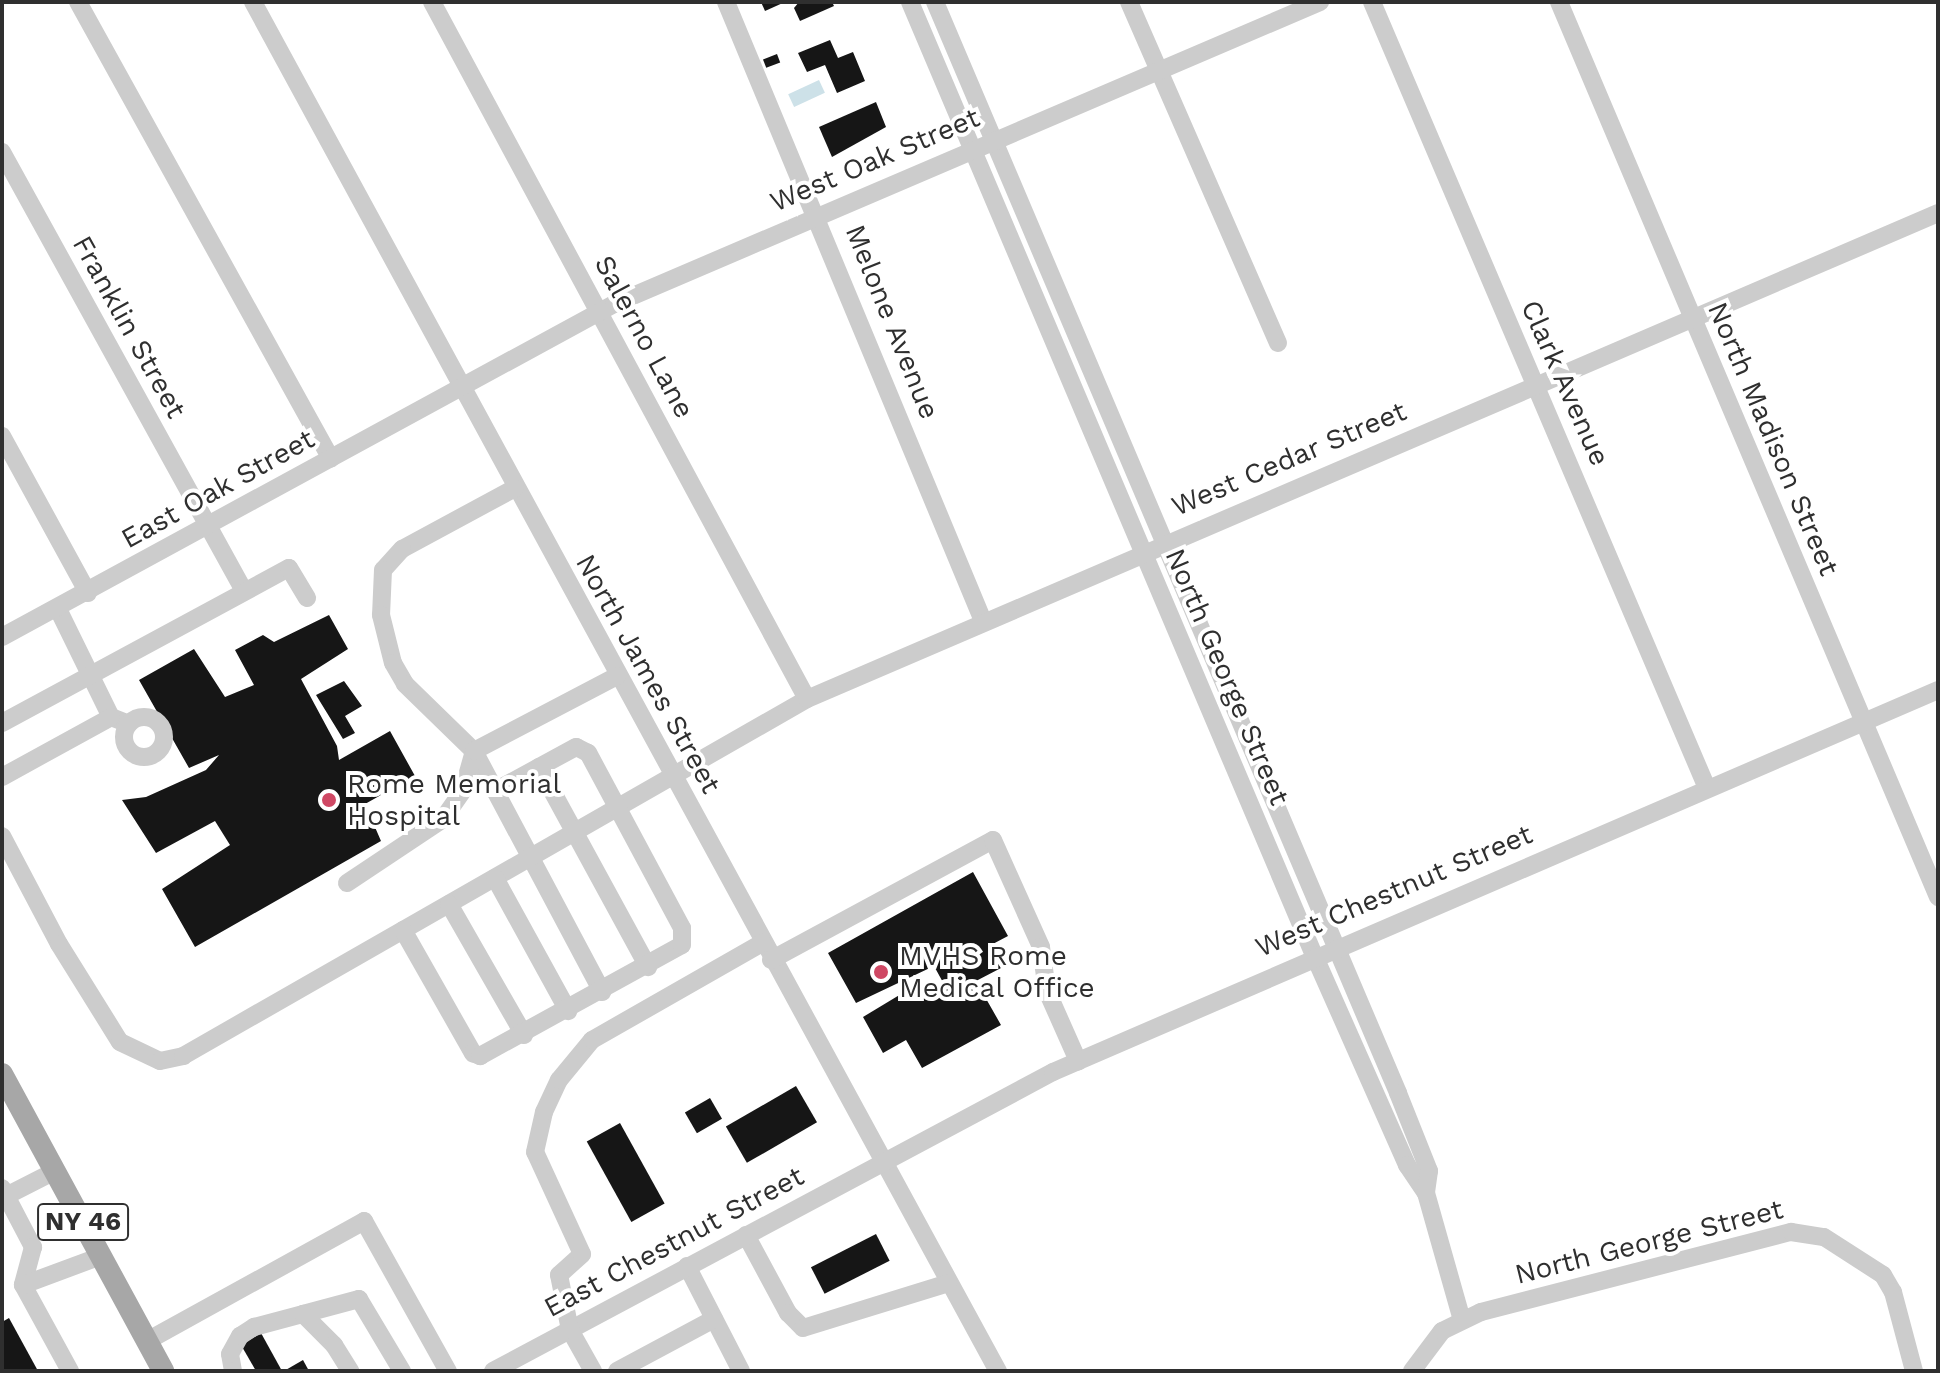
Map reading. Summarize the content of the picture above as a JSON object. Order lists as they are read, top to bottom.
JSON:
{
  "streets": {
    "main road": ["NY 46"],
    "street": [
      "West Oak Street",
      "Melone Avenue",
      "Franklin Street",
      "Salerno Lane",
      "Clark Avenue",
      "North Madison Street",
      "West Cedar Street",
      "East Oak Street",
      "North James Street",
      "North George Street",
      "West Chestnut Street",
      "East Chestnut Street"
    ]
  },
  "crossings": [
    ["West Oak Street", "Melone Avenue"],
    ["West Oak Street", "Salerno Lane"],
    ["West Oak Street", "East Oak Street"],
    ["West Oak Street", "North James Street"],
    ["West Oak Street", "North George Street"],
    ["Melone Avenue", "West Cedar Street"],
    ["Franklin Street", "East Oak Street"],
    ["Salerno Lane", "West Cedar Street"],
    ["Clark Avenue", "West Cedar Street"],
    ["Clark Avenue", "West Chestnut Street"],
    ["North Madison Street", "West Cedar Street"],
    ["North Madison Street", "West Chestnut Street"],
    ["West Cedar Street", "North James Street"],
    ["West Cedar Street", "North George Street"],
    ["East Oak Street", "North James Street"],
    ["North James Street", "West Chestnut Street"],
    ["North James Street", "East Chestnut Street"],
    ["North George Street", "West Chestnut Street"],
    ["West Chestnut Street", "East Chestnut Street"]
  ],
  "places": ["Rome Memorial Hospital", "MVHS Rome Medical Office"]
}
